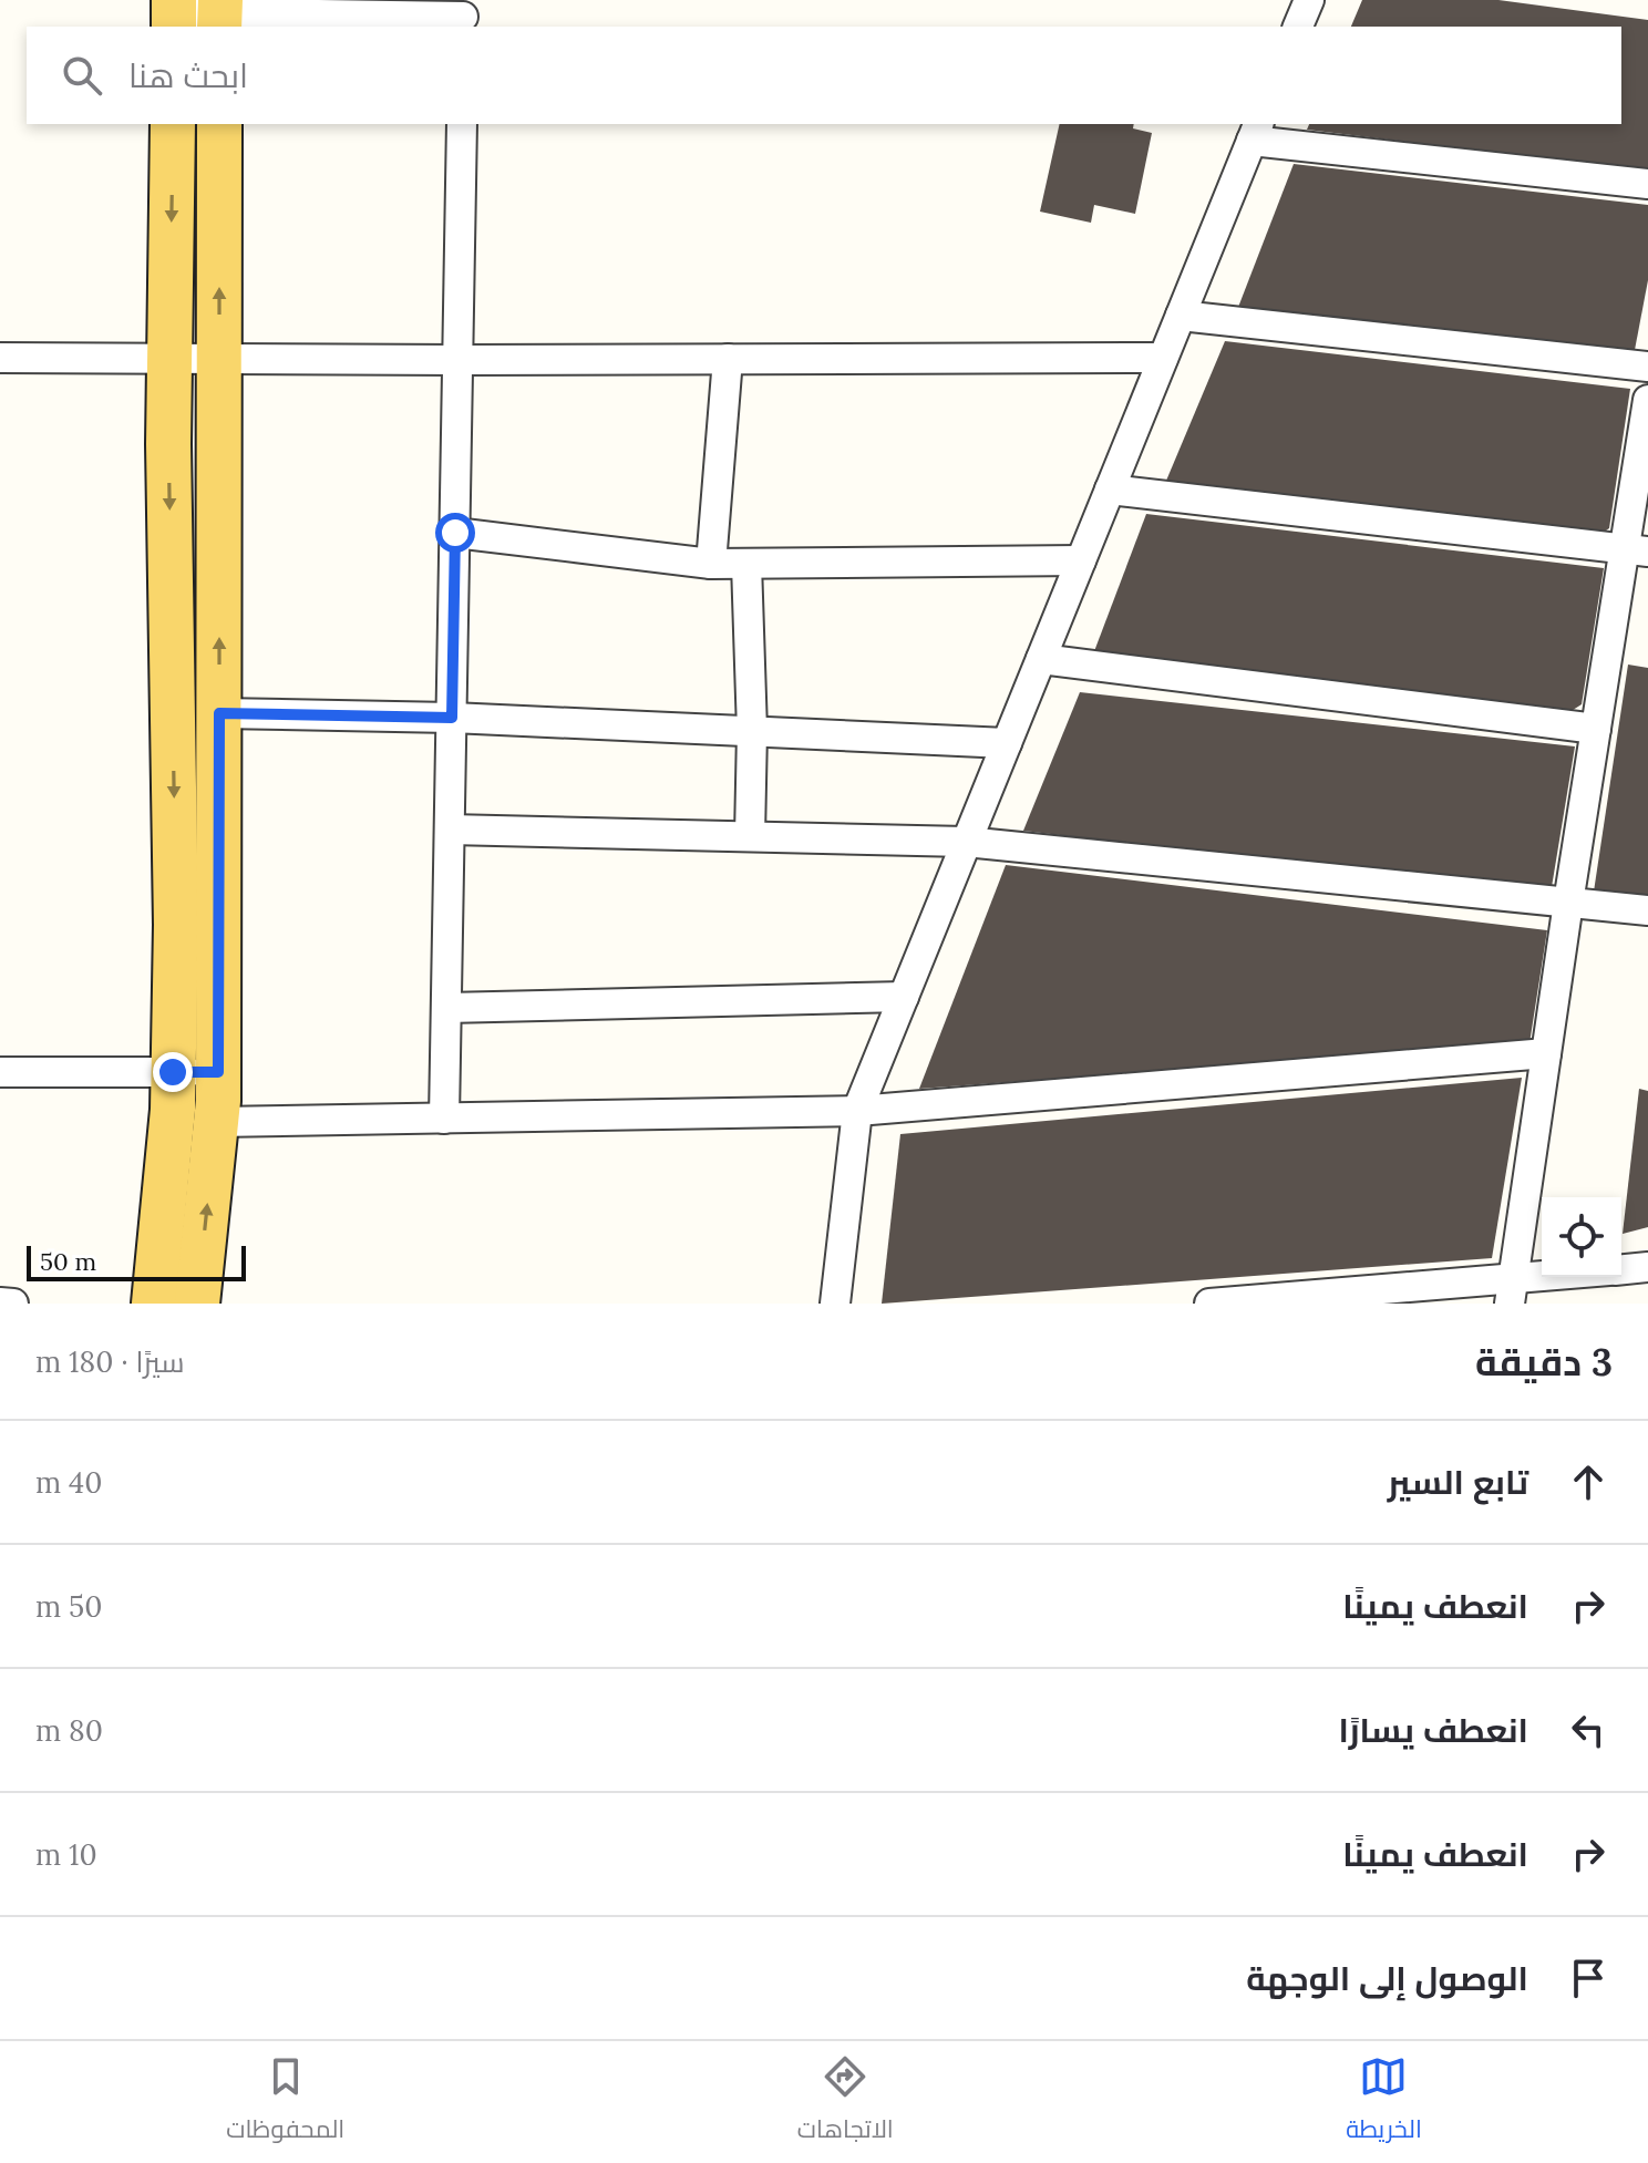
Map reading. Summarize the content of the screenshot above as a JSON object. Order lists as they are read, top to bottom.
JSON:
{
  "scale_bar": "50 m",
  "page": {
    "search": "ابحث هنا",
    "scale": "50 m",
    "heading": ["3 دقيقة", "سيرًا · 180 m"],
    "list": [
      ["تابع السير", "40 m"],
      ["انعطف يمينًا", "50 m"],
      ["انعطف يسارًا", "80 m"],
      ["انعطف يمينًا", "10 m"],
      "الوصول إلى الوجهة"
    ],
    "nav": ["الخريطة", "الاتجاهات", "المحفوظات"]
  }
}
